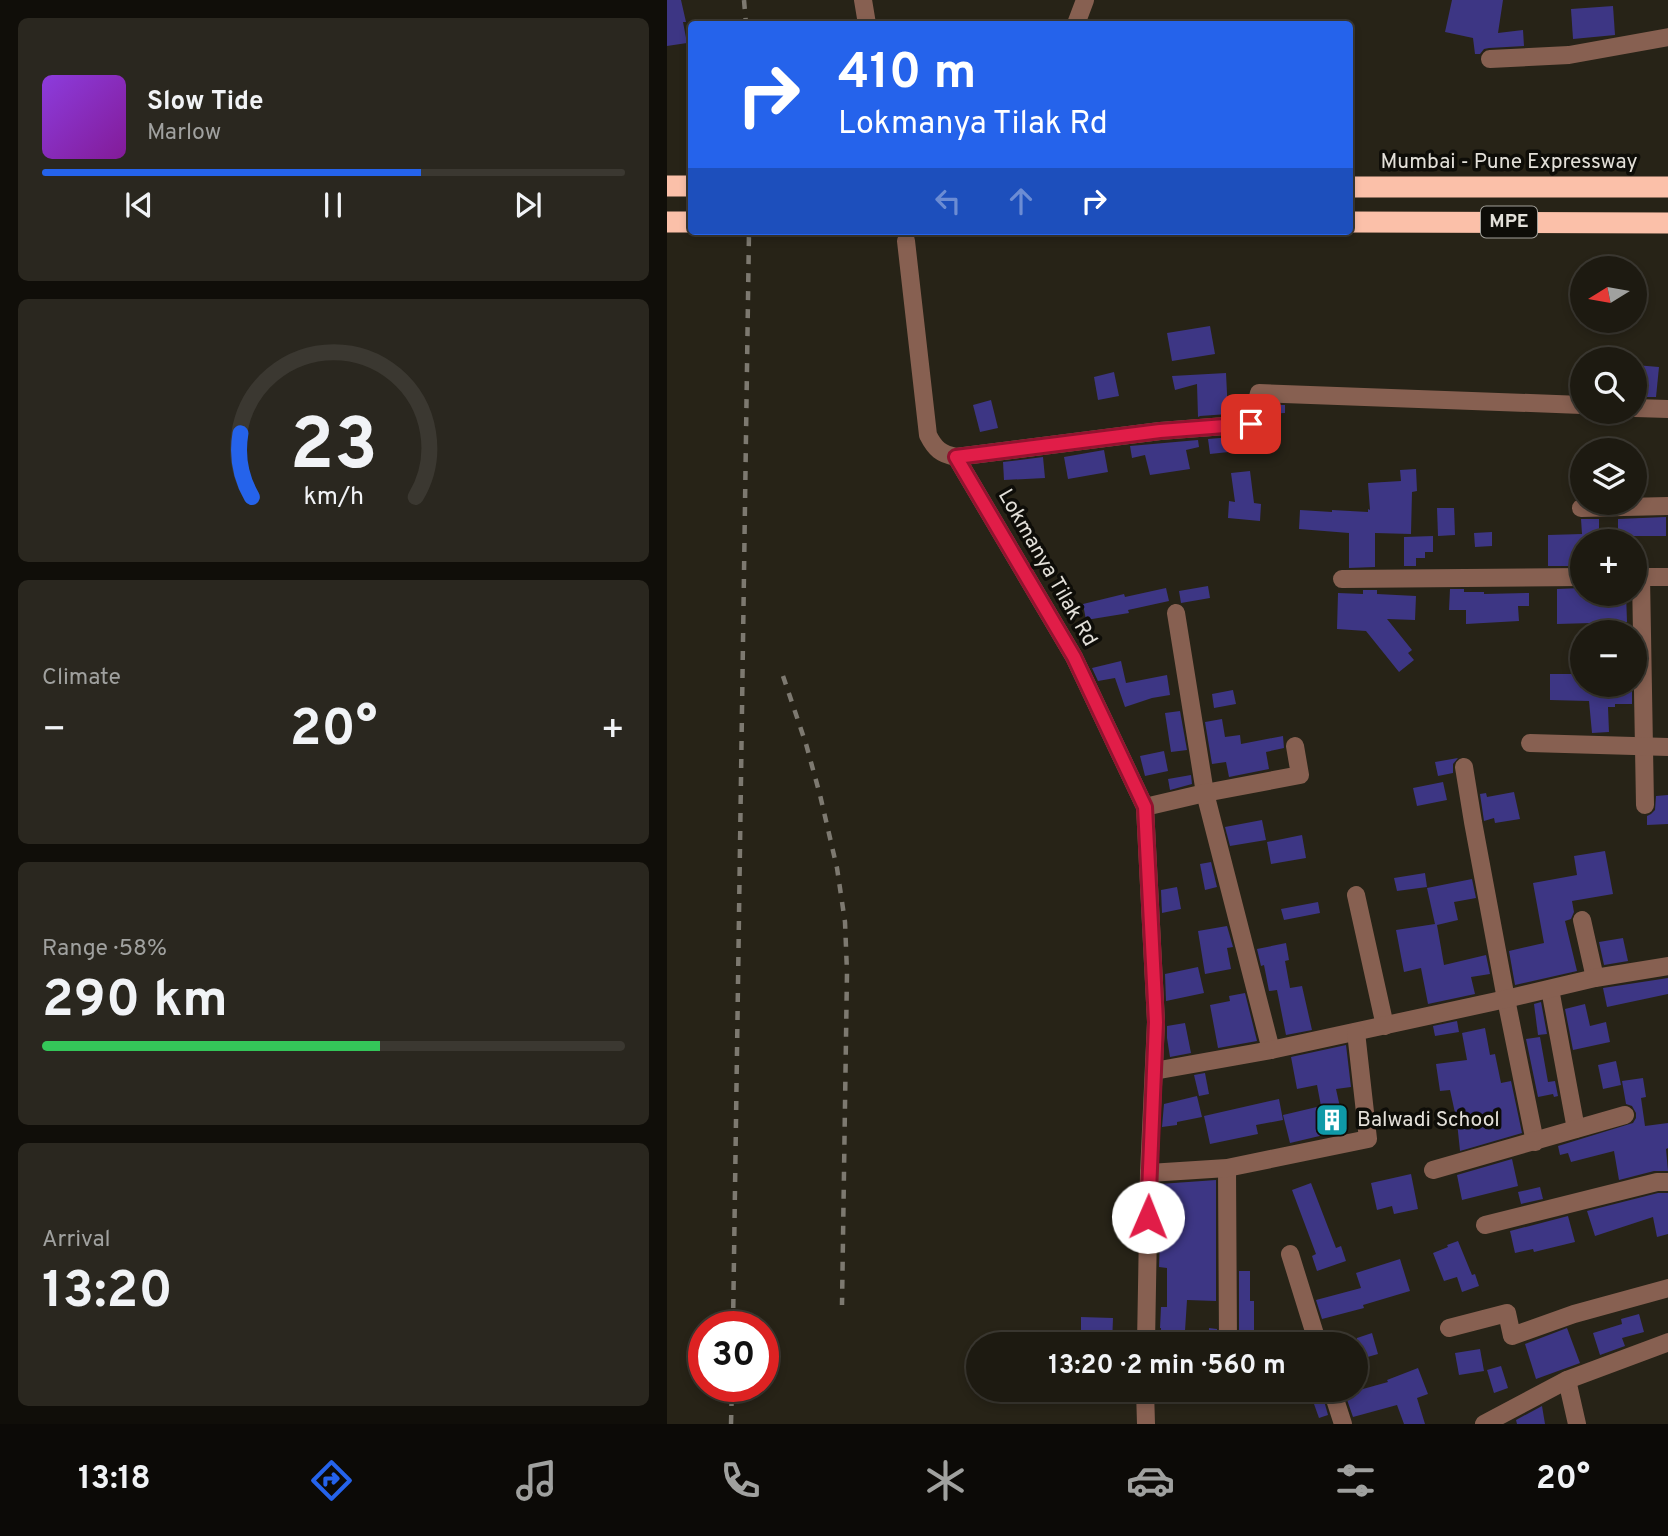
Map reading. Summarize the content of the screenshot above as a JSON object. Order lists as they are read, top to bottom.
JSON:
{
  "streets": {
    "highway": ["Mumbai - Pune Expressway", "MPE"],
    "street": ["Lokmanya Tilak Rd"]
  },
  "places": {
    "building": ["Balwadi School"]
  },
  "north": "left",
  "page": {
    "turn": ["410 m", "Lokmanya Tilak Rd"],
    "song": ["Slow Tide", "Marlow"],
    "map_buttons": ["+", "−"],
    "tile": [
      "Climate",
      ["Range · 58%", "290 km"],
      ["Arrival", "13:20"]
    ],
    "heat": ["−", "20°", "+"],
    "limit": "30",
    "trip": "13:20 · 2 min · 560 m",
    "tabs": ["13:18", "20°"],
    "gauge": ["23", "km/h"]
  }
}
